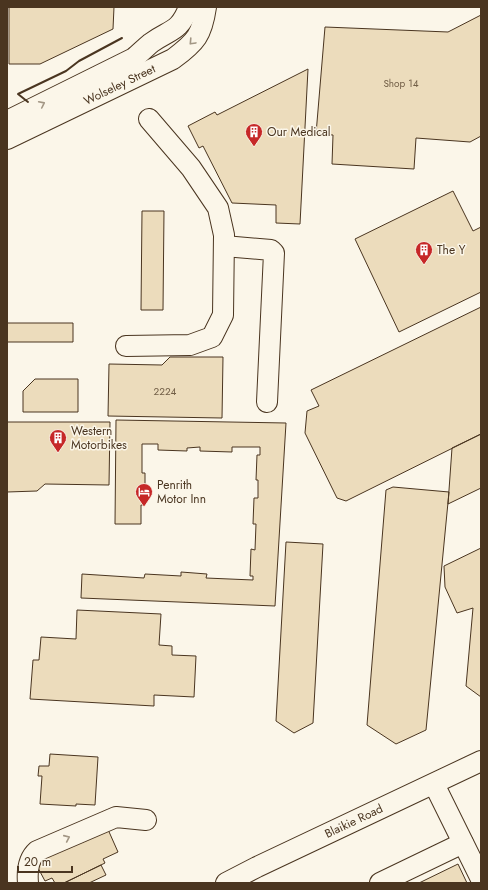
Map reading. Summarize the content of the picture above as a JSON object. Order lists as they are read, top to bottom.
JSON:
{
  "streets": {
    "street": ["Wolseley Street", "Blaikie Road"]
  },
  "places": {
    "building": ["Our Medical", "The Y", "Western Motorbikes"],
    "hotel": ["Penrith Motor Inn"]
  },
  "house_numbers": ["Shop 14", "2224"],
  "scale_bar": "20 m"
}
